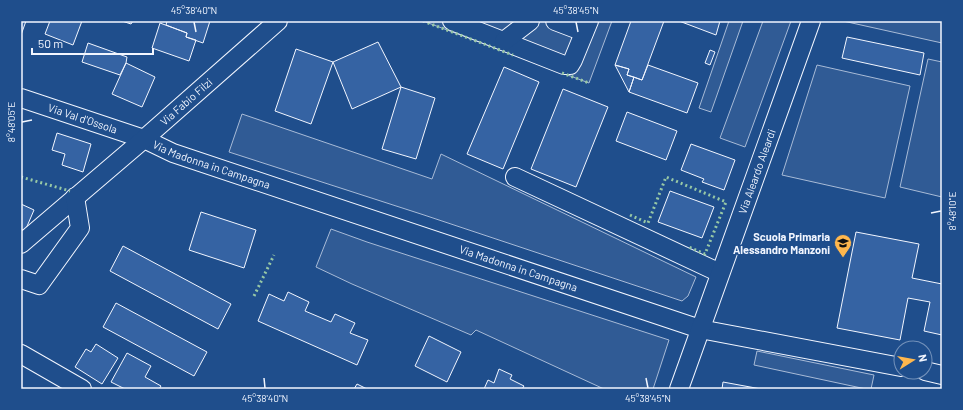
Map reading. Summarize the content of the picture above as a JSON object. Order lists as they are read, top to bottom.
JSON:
{
  "streets": {
    "street": [
      "Via Fabio Filzi",
      "Via Val d'Ossola",
      "Via Madonna in Campagna",
      "Via Aleardo Aleardi"
    ]
  },
  "crossings": [
    ["Via Fabio Filzi", "Via Val d'Ossola"],
    ["Via Fabio Filzi", "Via Madonna in Campagna"],
    ["Via Val d'Ossola", "Via Madonna in Campagna"],
    ["Via Madonna in Campagna", "Via Aleardo Aleardi"]
  ],
  "places": {
    "school or university": ["Scuola Primaria Alessandro Manzoni"]
  },
  "scale_bar": "50 m",
  "north": "right",
  "coordinates": [
    "45°38'40\"N",
    "45°38'45\"N",
    "8°48'05\"E",
    "8°48'10\"E"
  ]
}
